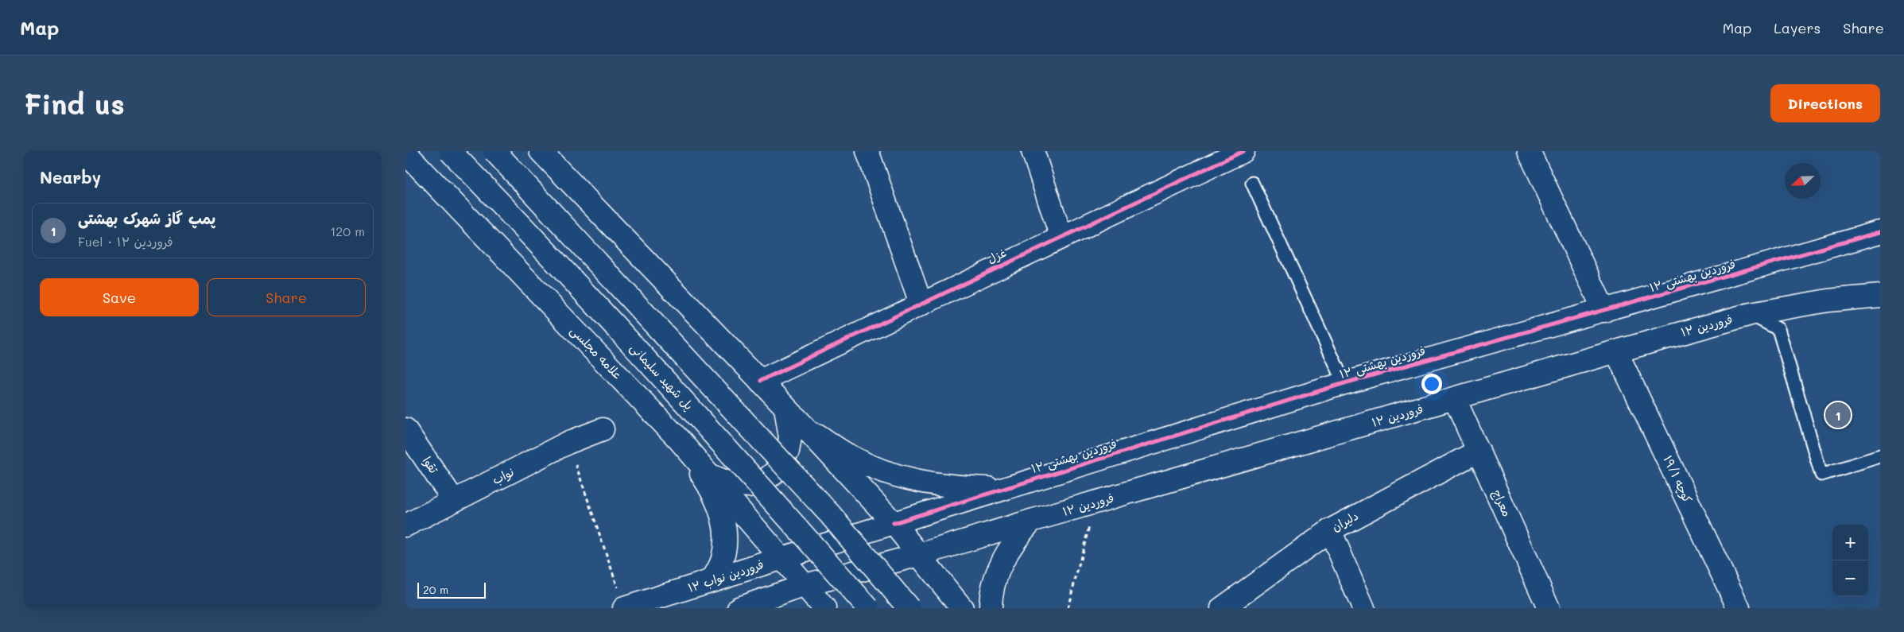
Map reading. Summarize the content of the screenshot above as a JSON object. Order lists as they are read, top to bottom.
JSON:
{
  "streets": {
    "main road": [
      "غزل",
      "۱۲ فروردین بهشتی",
      "۱۲ فروردین",
      "علامه مجلسی",
      "پل شهید سلیمانی",
      "تقوا",
      "نواب",
      "کوچه ۱۹/۱",
      "معراج",
      "دلیران",
      "۱۲ فروردین نواب"
    ]
  },
  "crossings": [
    ["۱۲ فروردین بهشتی", "۱۲ فروردین نواب"],
    ["۱۲ فروردین", "علامه مجلسی"],
    ["۱۲ فروردین", "کوچه ۱۹/۱"],
    ["۱۲ فروردین", "معراج"],
    ["علامه مجلسی", "۱۲ فروردین نواب"],
    ["تقوا", "نواب"],
    ["معراج", "دلیران"]
  ],
  "scale_bar": "20 m",
  "north": "bottom left",
  "page": {
    "header": "Map",
    "nav": ["Map", "Layers", "Share"],
    "buttons": [
      "Directions",
      ["Save", "Share"]
    ],
    "title": "Find us",
    "heading": "Nearby",
    "list": [
      {
        "mark": "1",
        "name": "پمپ گاز شهرک بهشتی",
        "note": "Fuel · ۱۲ فروردین",
        "value": "120 m"
      }
    ],
    "pins": "1",
    "map_buttons": ["+", "−"],
    "scale": "20 m"
  }
}
